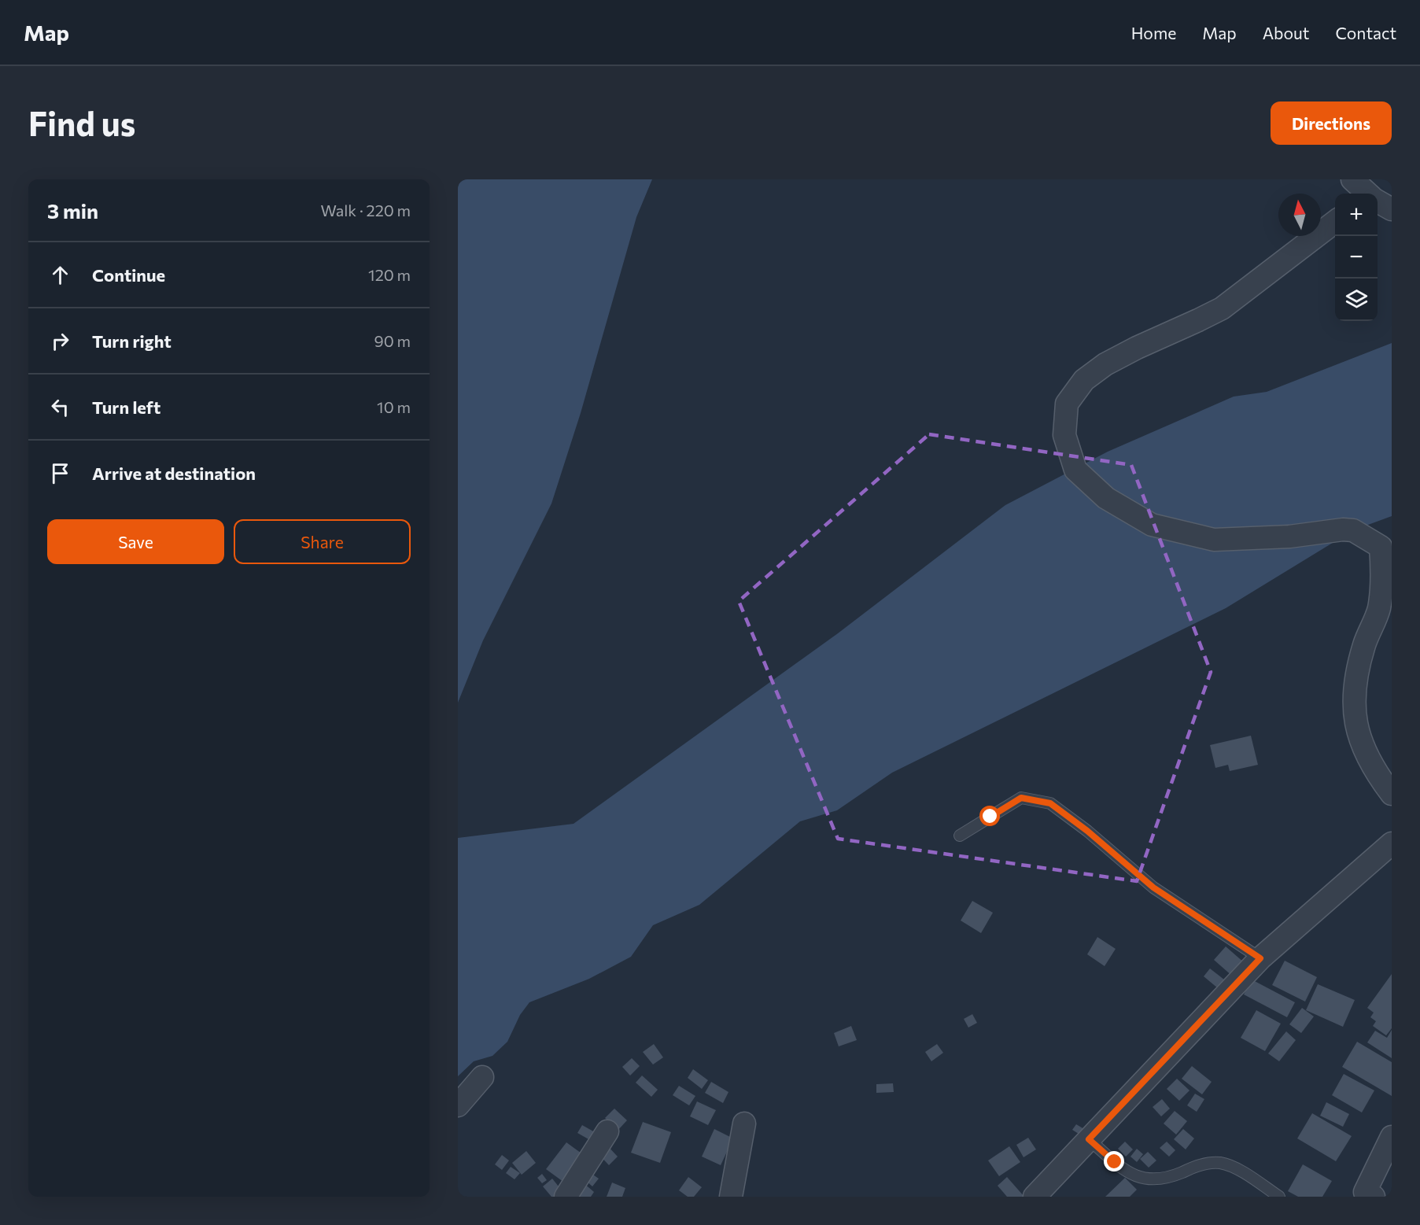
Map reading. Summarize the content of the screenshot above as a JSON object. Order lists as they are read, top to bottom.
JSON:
{
  "north": "top",
  "page": {
    "header": "Map",
    "nav": [
      "Home",
      "Map",
      "About",
      "Contact"
    ],
    "buttons": [
      "Directions",
      ["Save", "Share"]
    ],
    "title": "Find us",
    "heading": ["3 min", "Walk · 220 m"],
    "map_buttons": ["+", "−"],
    "list": [
      ["Continue", "120 m"],
      ["Turn right", "90 m"],
      ["Turn left", "10 m"],
      "Arrive at destination"
    ]
  }
}
